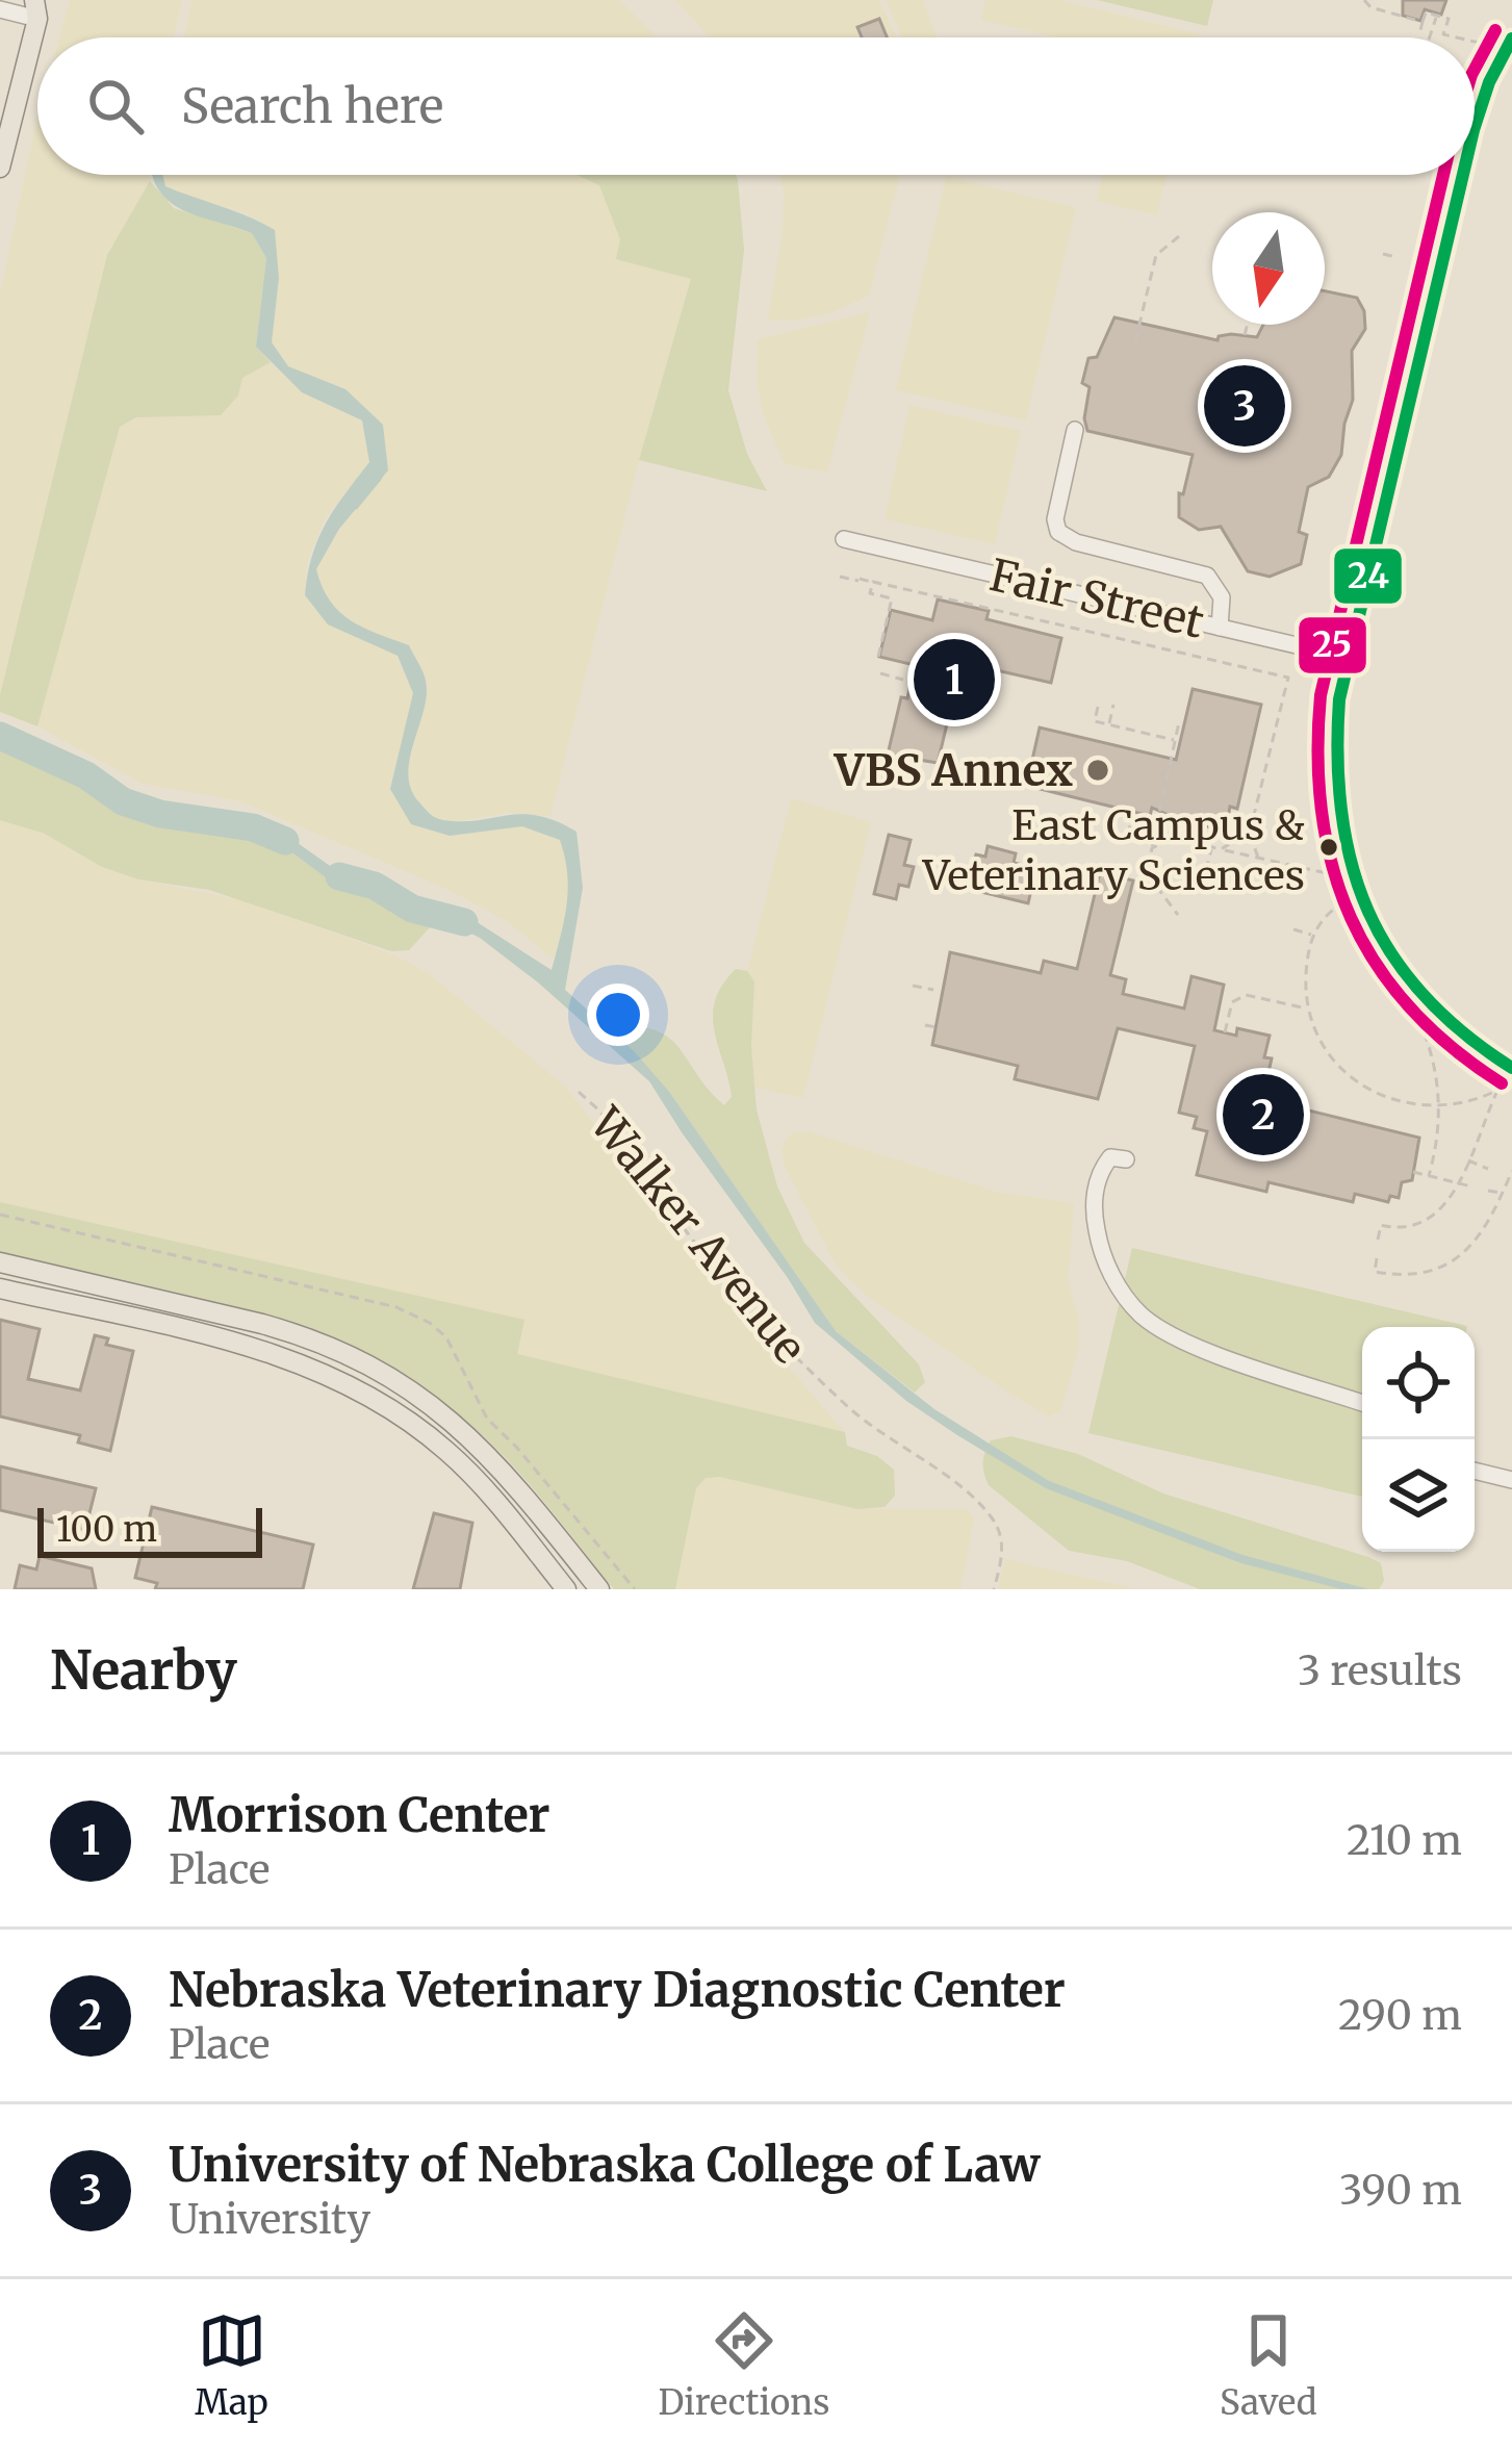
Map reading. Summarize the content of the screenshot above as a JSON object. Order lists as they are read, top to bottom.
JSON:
{
  "streets": {
    "street": ["Fair Street"],
    "path": ["Walker Avenue"]
  },
  "places": ["VBS Annex", "East Campus & Veterinary Sciences"],
  "lines": ["transit line 25", "transit line 24"],
  "scale_bar": "100 m",
  "north": "bottom",
  "page": {
    "search": "Search here",
    "pins": ["3", "1", "2"],
    "scale": "100 m",
    "heading": ["Nearby", "3 results"],
    "list": [
      {
        "mark": "1",
        "name": "Morrison Center",
        "note": "Place",
        "value": "210 m"
      },
      {
        "mark": "2",
        "name": "Nebraska Veterinary Diagnostic Center",
        "note": "Place",
        "value": "290 m"
      },
      {
        "mark": "3",
        "name": "University of Nebraska College of Law",
        "note": "University",
        "value": "390 m"
      }
    ],
    "nav": ["Map", "Directions", "Saved"]
  }
}
